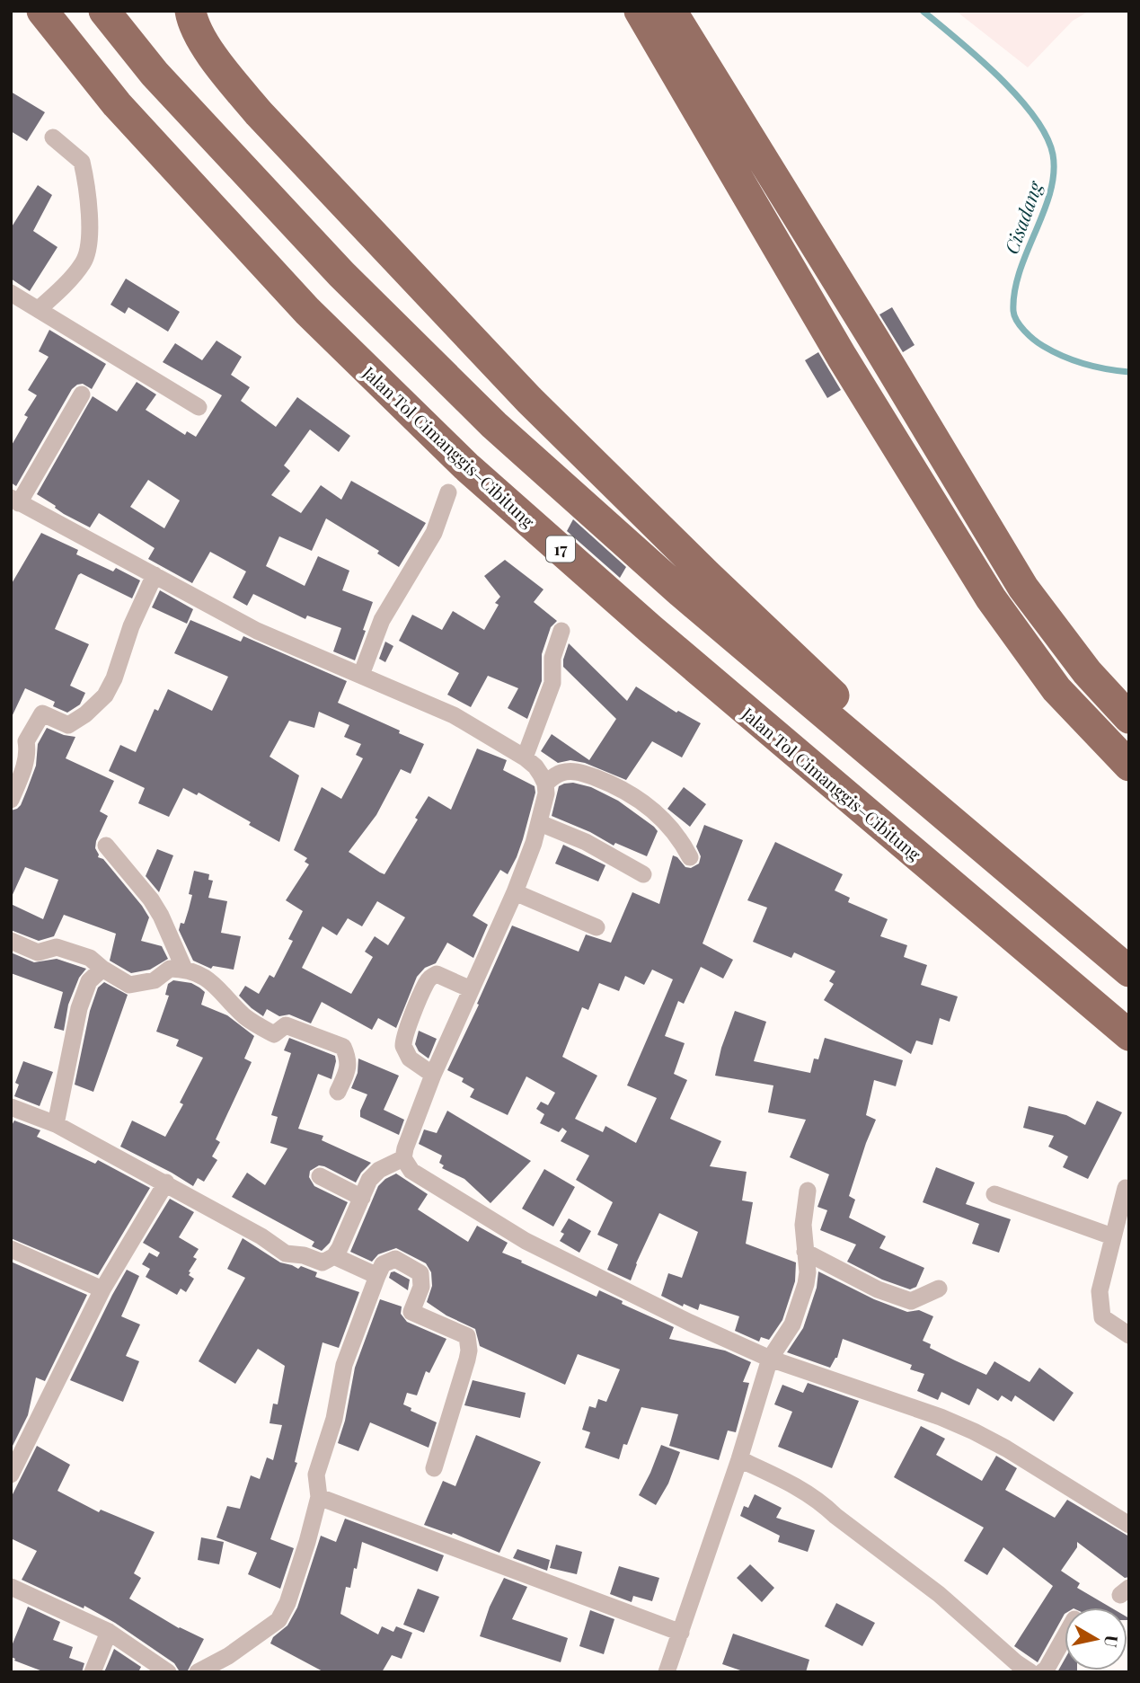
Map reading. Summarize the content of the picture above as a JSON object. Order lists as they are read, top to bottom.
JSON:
{
  "streets": {
    "highway": ["Jalan Tol Cimanggis–Cibitung", "17"]
  },
  "water": ["Cisadang"],
  "north": "right"
}
